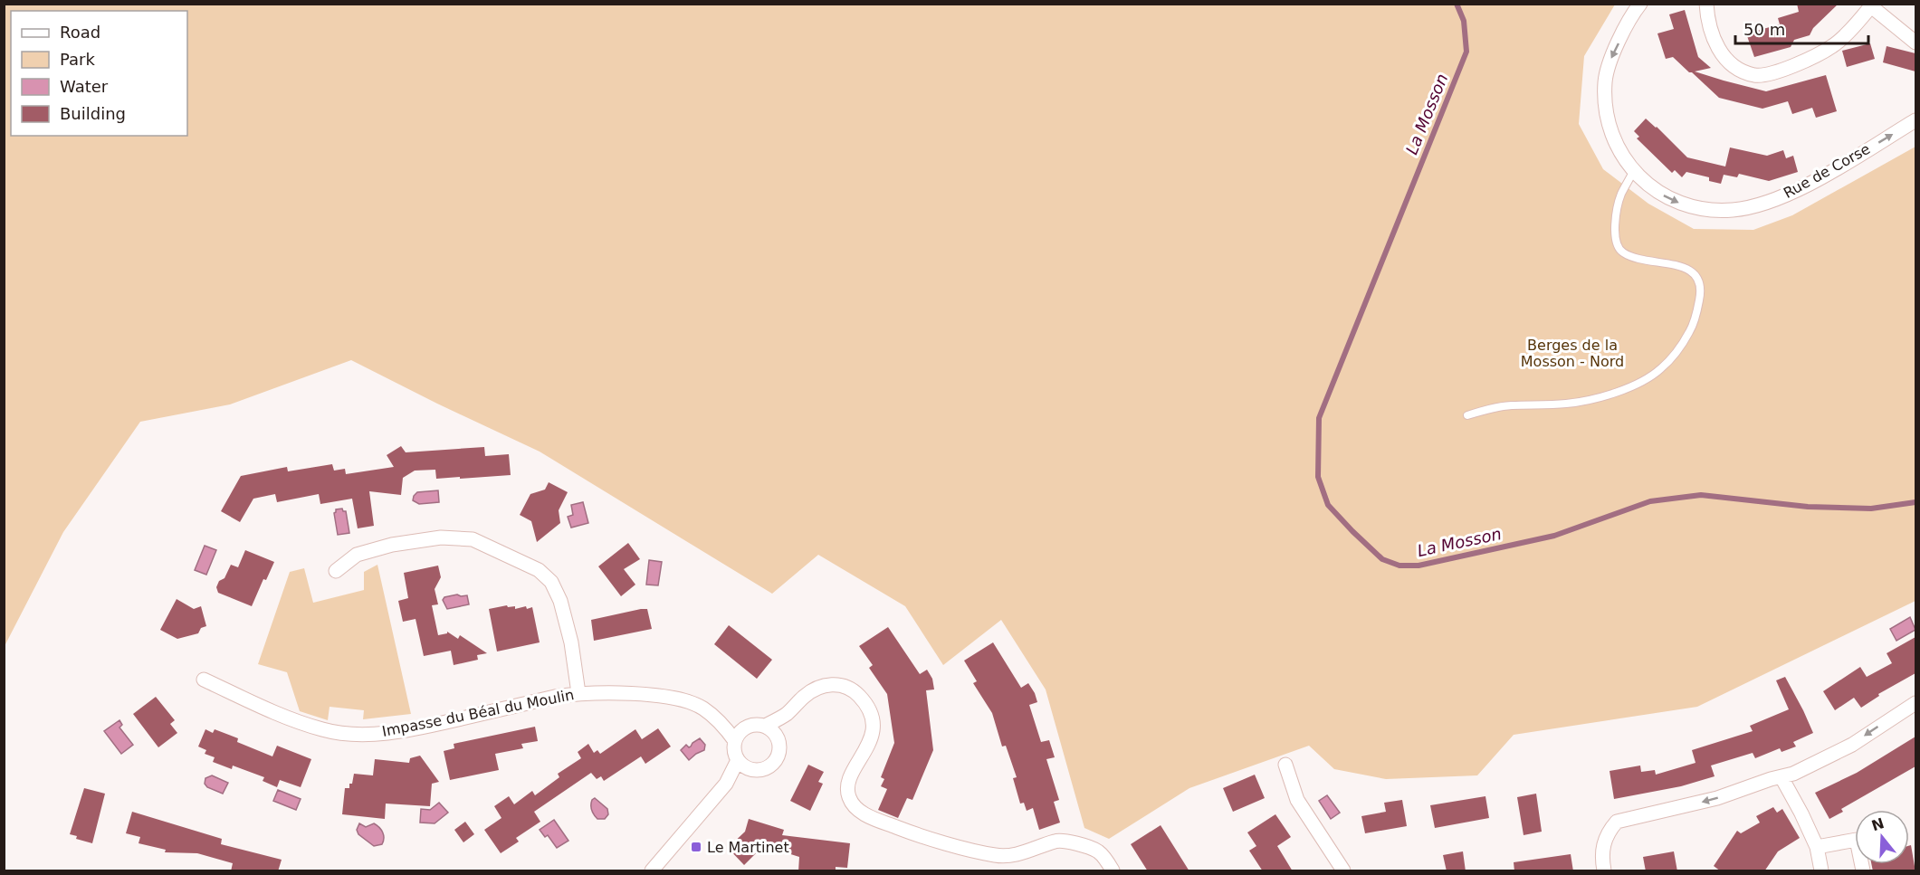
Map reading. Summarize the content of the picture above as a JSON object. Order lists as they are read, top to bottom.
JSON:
{
  "streets": {
    "street": ["Rue de Corse", "Impasse du Béal du Moulin"]
  },
  "water": ["La Mosson"],
  "parks": ["Berges de la Mosson - Nord"],
  "places": {
    "transit": ["Le Martinet"]
  },
  "legend": [
    "Road",
    "Park",
    "Water",
    "Building"
  ],
  "scale_bar": "50 m",
  "north": "top"
}
